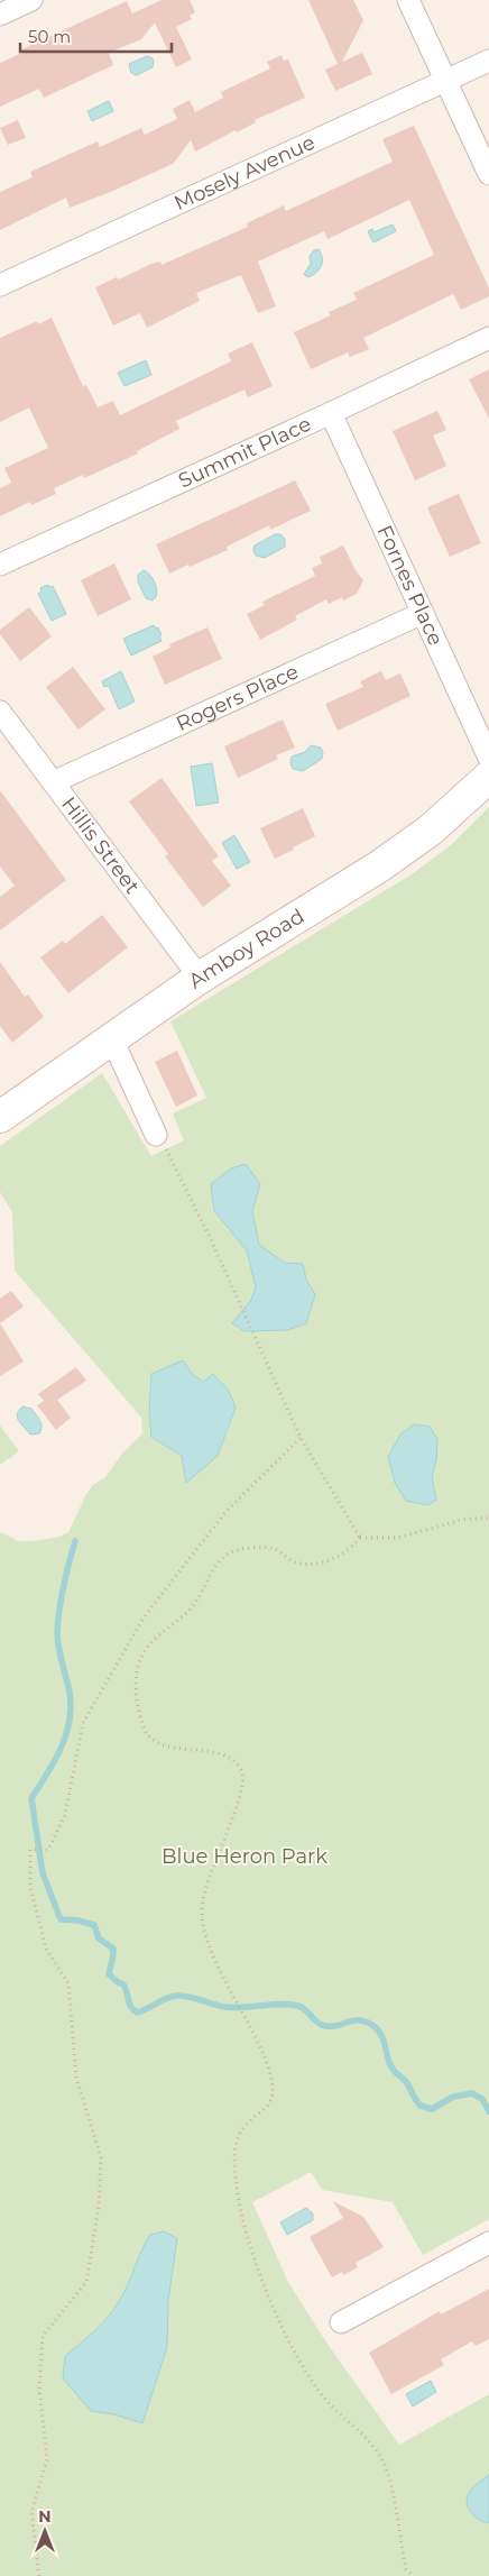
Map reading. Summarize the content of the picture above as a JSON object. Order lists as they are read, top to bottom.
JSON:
{
  "streets": {
    "main road": ["Amboy Road"],
    "street": [
      "Mosely Avenue",
      "Summit Place",
      "Fornes Place",
      "Rogers Place",
      "Hillis Street"
    ]
  },
  "crossings": [
    ["Summit Place", "Fornes Place"],
    ["Fornes Place", "Rogers Place"],
    ["Rogers Place", "Hillis Street"],
    ["Hillis Street", "Amboy Road"]
  ],
  "parks": ["Blue Heron Park"],
  "scale_bar": "50 m",
  "north": "top"
}
